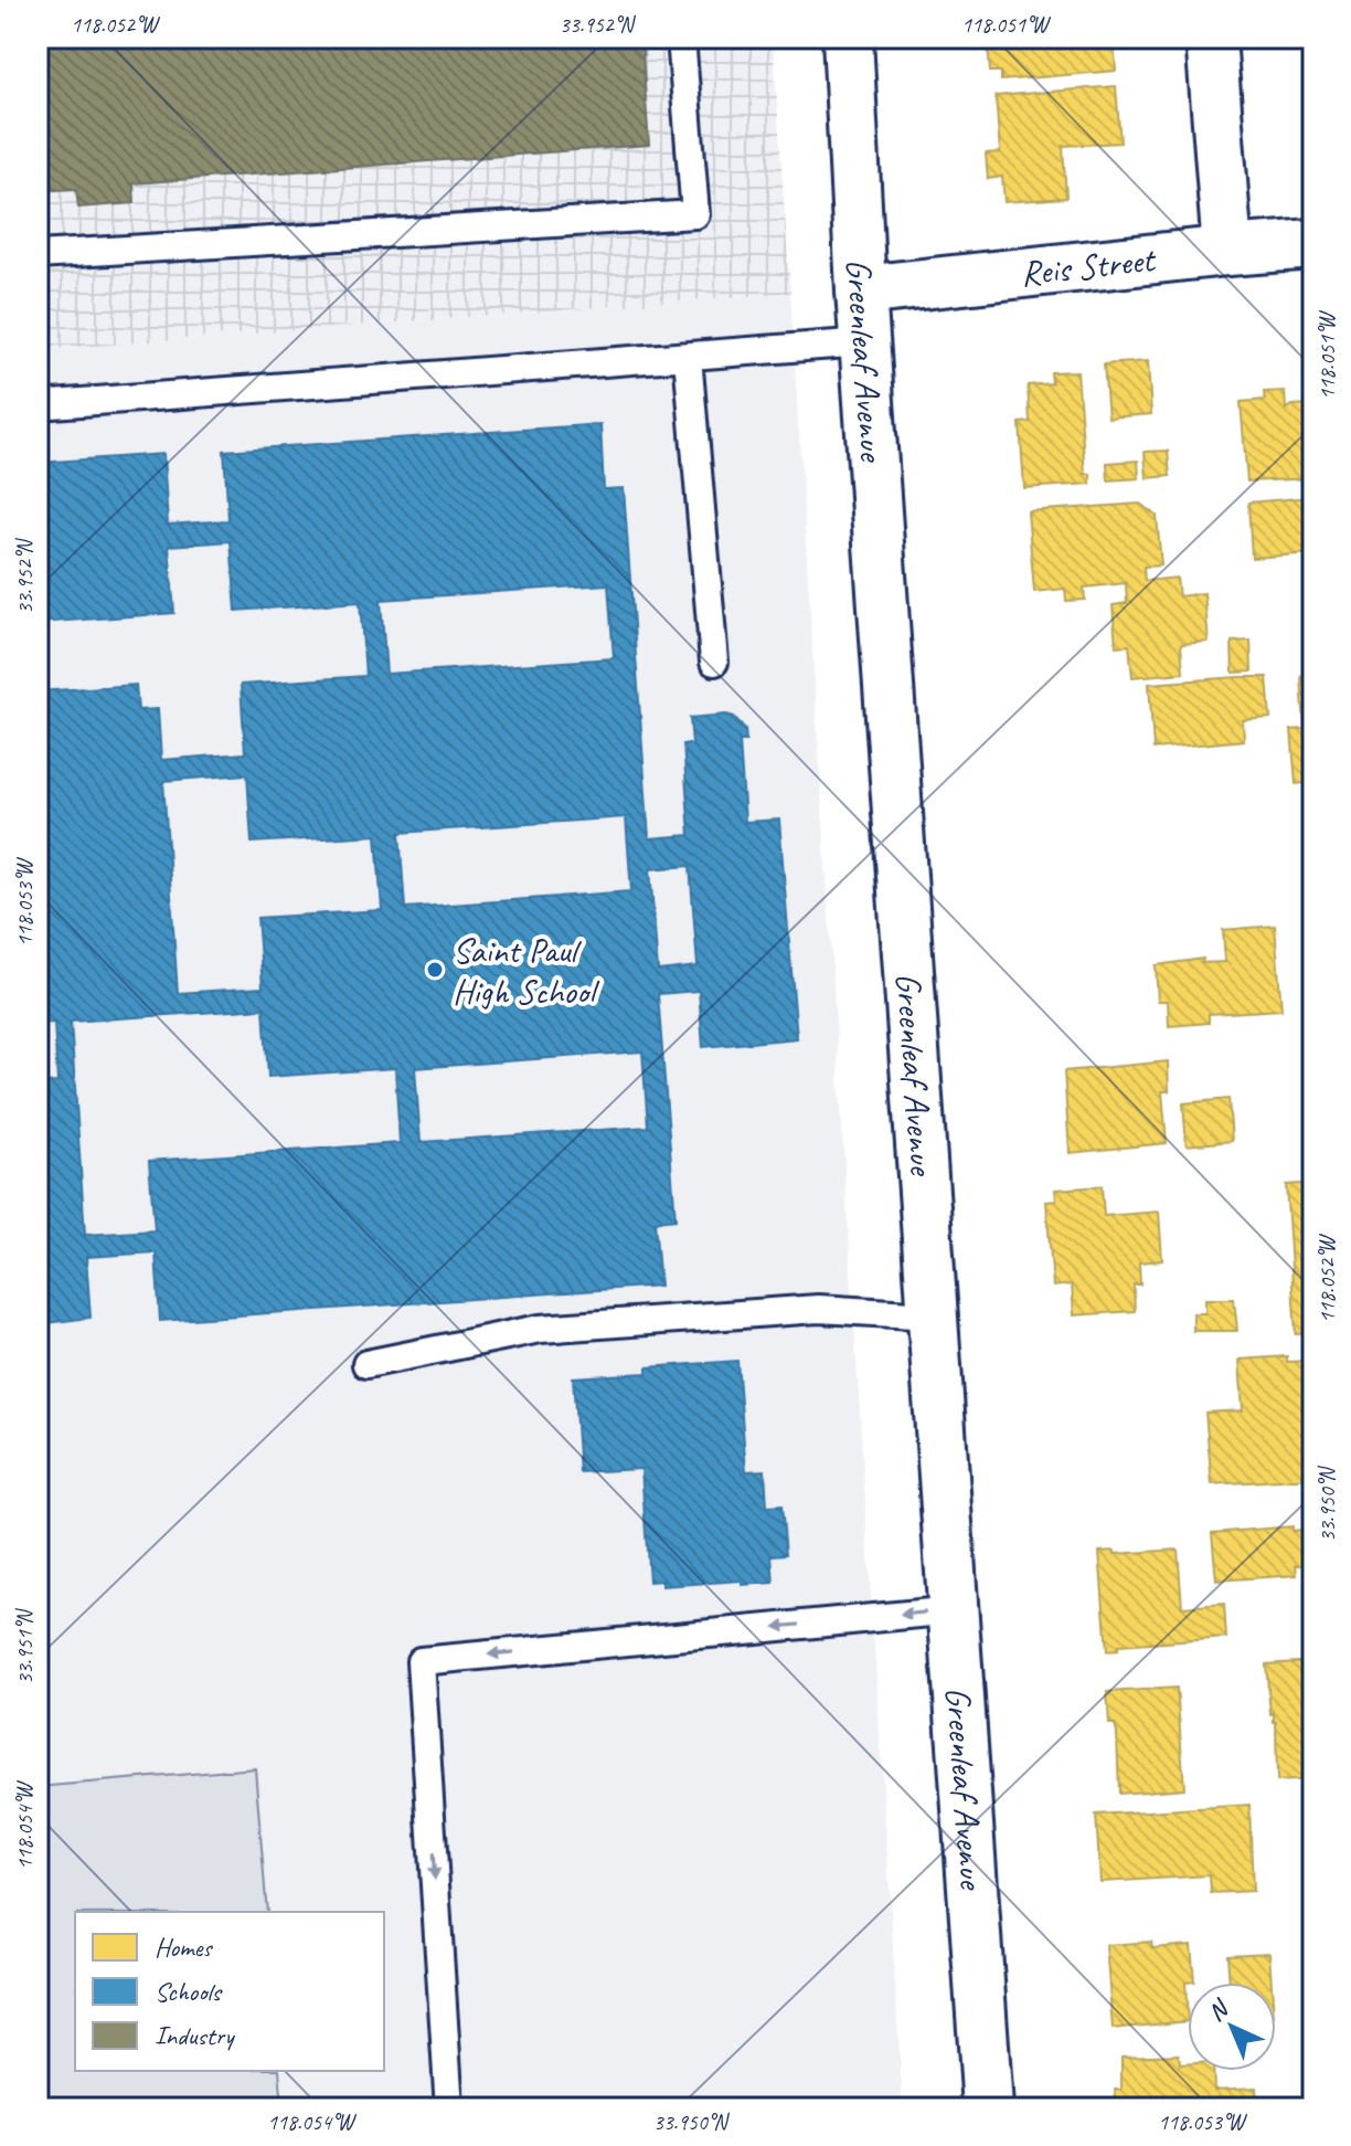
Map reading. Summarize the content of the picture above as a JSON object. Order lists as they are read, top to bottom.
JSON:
{
  "streets": {
    "main road": ["Reis Street", "Greenleaf Avenue"]
  },
  "crossings": [
    ["Reis Street", "Greenleaf Avenue"]
  ],
  "places": ["Saint Paul High School"],
  "legend": ["Homes", "Schools", "Industry"],
  "north": "top left",
  "coordinates": [
    "118.052°W",
    "33.952°N",
    "118.051°W",
    "118.053°W",
    "33.950°N",
    "33.951°N",
    "118.054°W"
  ]
}
